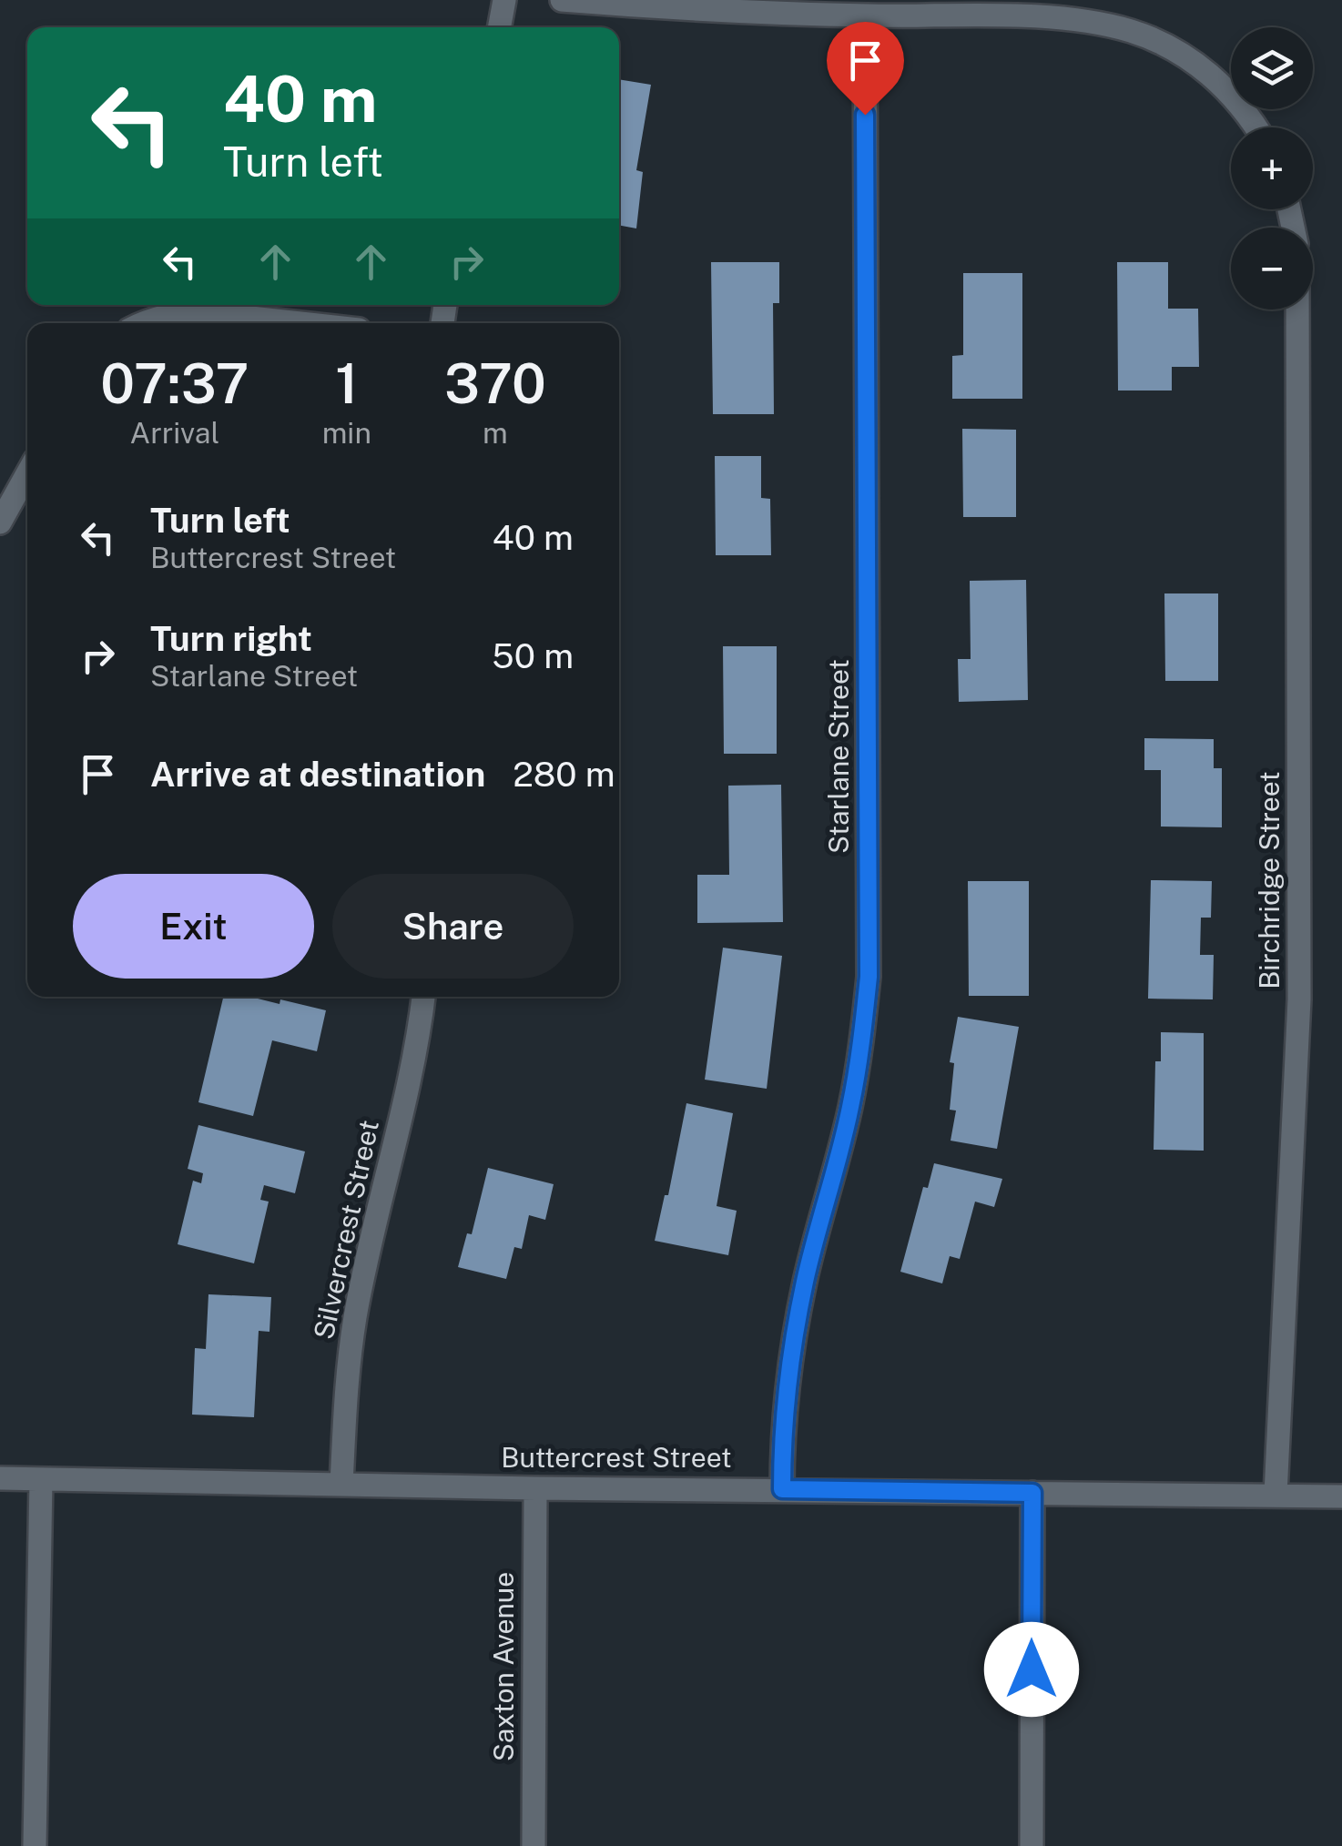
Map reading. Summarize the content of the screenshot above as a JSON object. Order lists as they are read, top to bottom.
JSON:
{
  "streets": {
    "street": [
      "Starlane Street",
      "Birchridge Street",
      "Silvercrest Street",
      "Buttercrest Street",
      "Saxton Avenue"
    ]
  },
  "crossings": [
    ["Starlane Street", "Buttercrest Street"],
    ["Birchridge Street", "Buttercrest Street"],
    ["Silvercrest Street", "Buttercrest Street"],
    ["Buttercrest Street", "Saxton Avenue"]
  ],
  "page": {
    "map_buttons": ["+", "−"],
    "turn": ["40 m", "Turn left"],
    "eta": [
      "07:37",
      "Arrival",
      "1",
      "min",
      "370",
      "m"
    ],
    "list": [
      {
        "name": "Turn left",
        "note": "Buttercrest Street",
        "value": "40 m"
      },
      {
        "name": "Turn right",
        "note": "Starlane Street",
        "value": "50 m"
      },
      {
        "name": "Arrive at destination",
        "value": "280 m"
      }
    ],
    "buttons": ["Exit", "Share"]
  }
}
